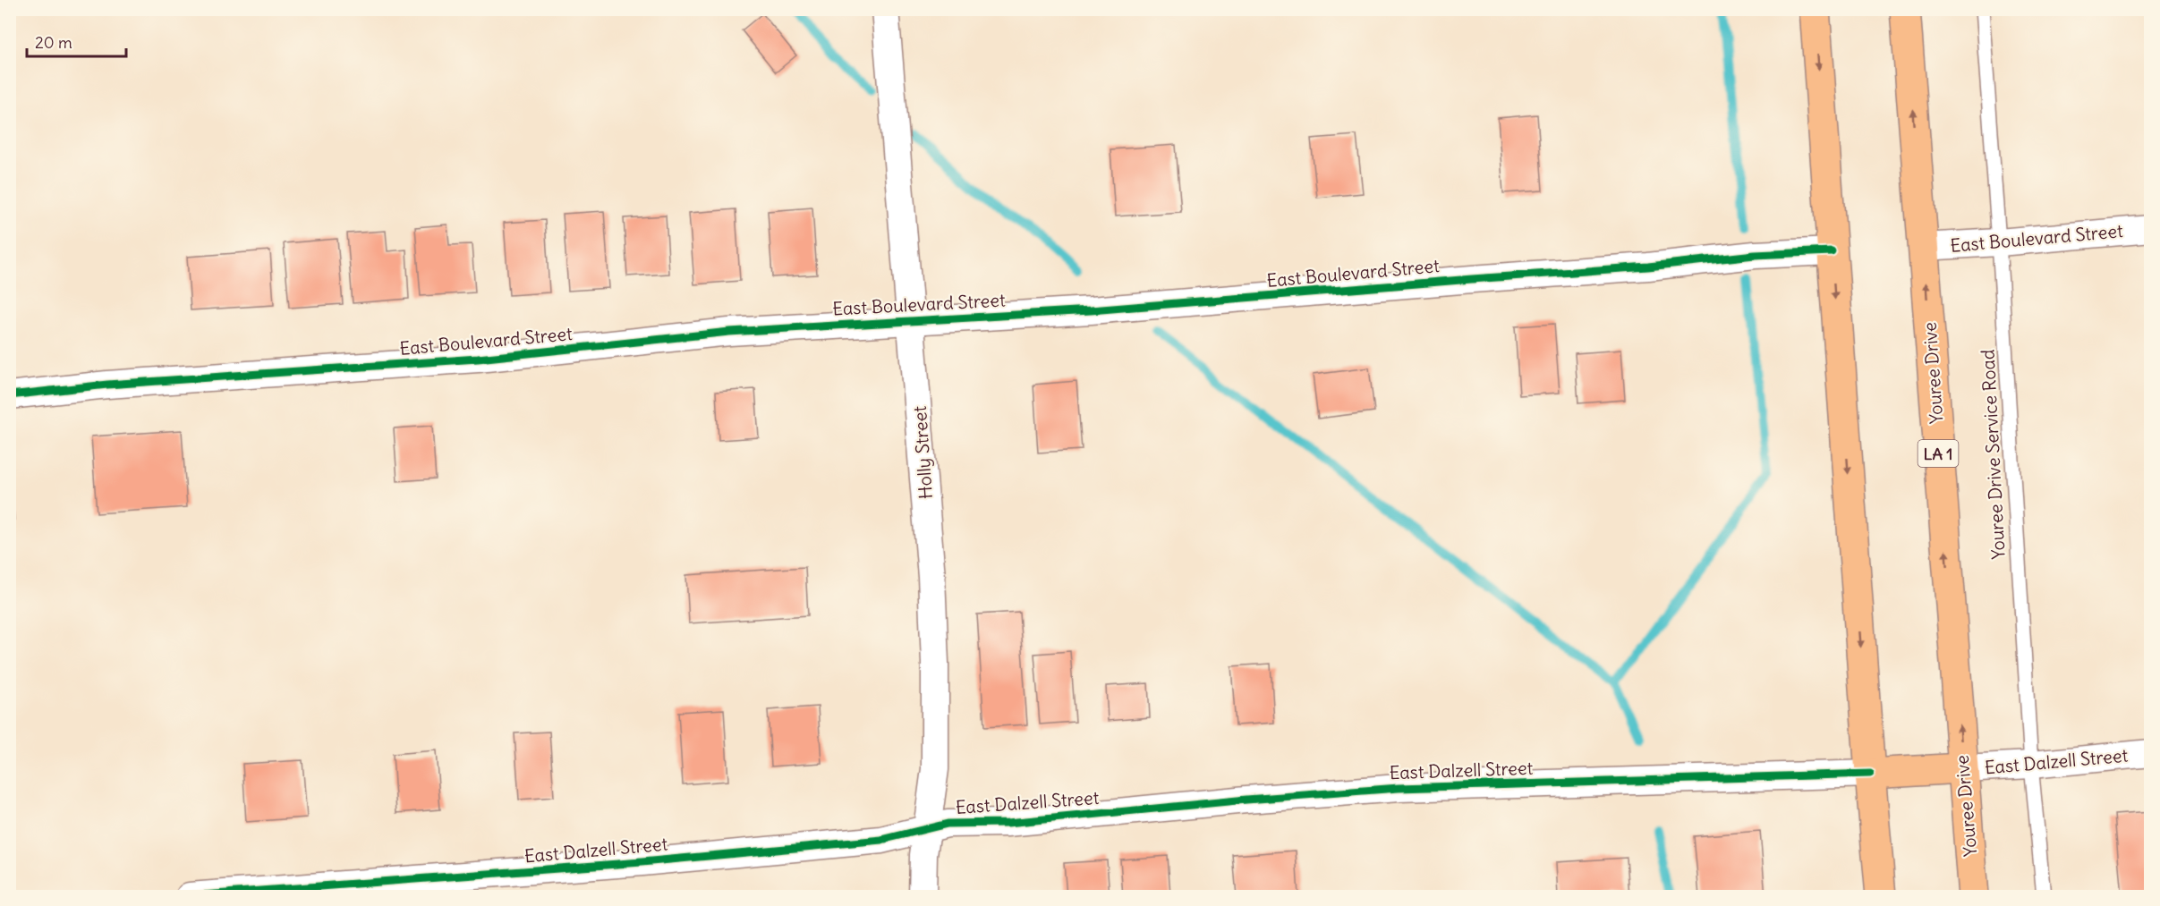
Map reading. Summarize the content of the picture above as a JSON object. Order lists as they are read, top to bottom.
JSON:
{
  "streets": {
    "main road": ["Youree Drive", "LA 1"],
    "street": ["East Boulevard Street", "Holly Street", "East Dalzell Street"],
    "lane": ["Youree Drive Service Road"]
  },
  "crossings": [
    ["East Boulevard Street", "Youree Drive"],
    ["East Boulevard Street", "Holly Street"],
    ["East Boulevard Street", "Youree Drive Service Road"],
    ["Youree Drive", "East Dalzell Street"],
    ["Holly Street", "East Dalzell Street"],
    ["Youree Drive Service Road", "East Dalzell Street"]
  ],
  "scale_bar": "20 m"
}
